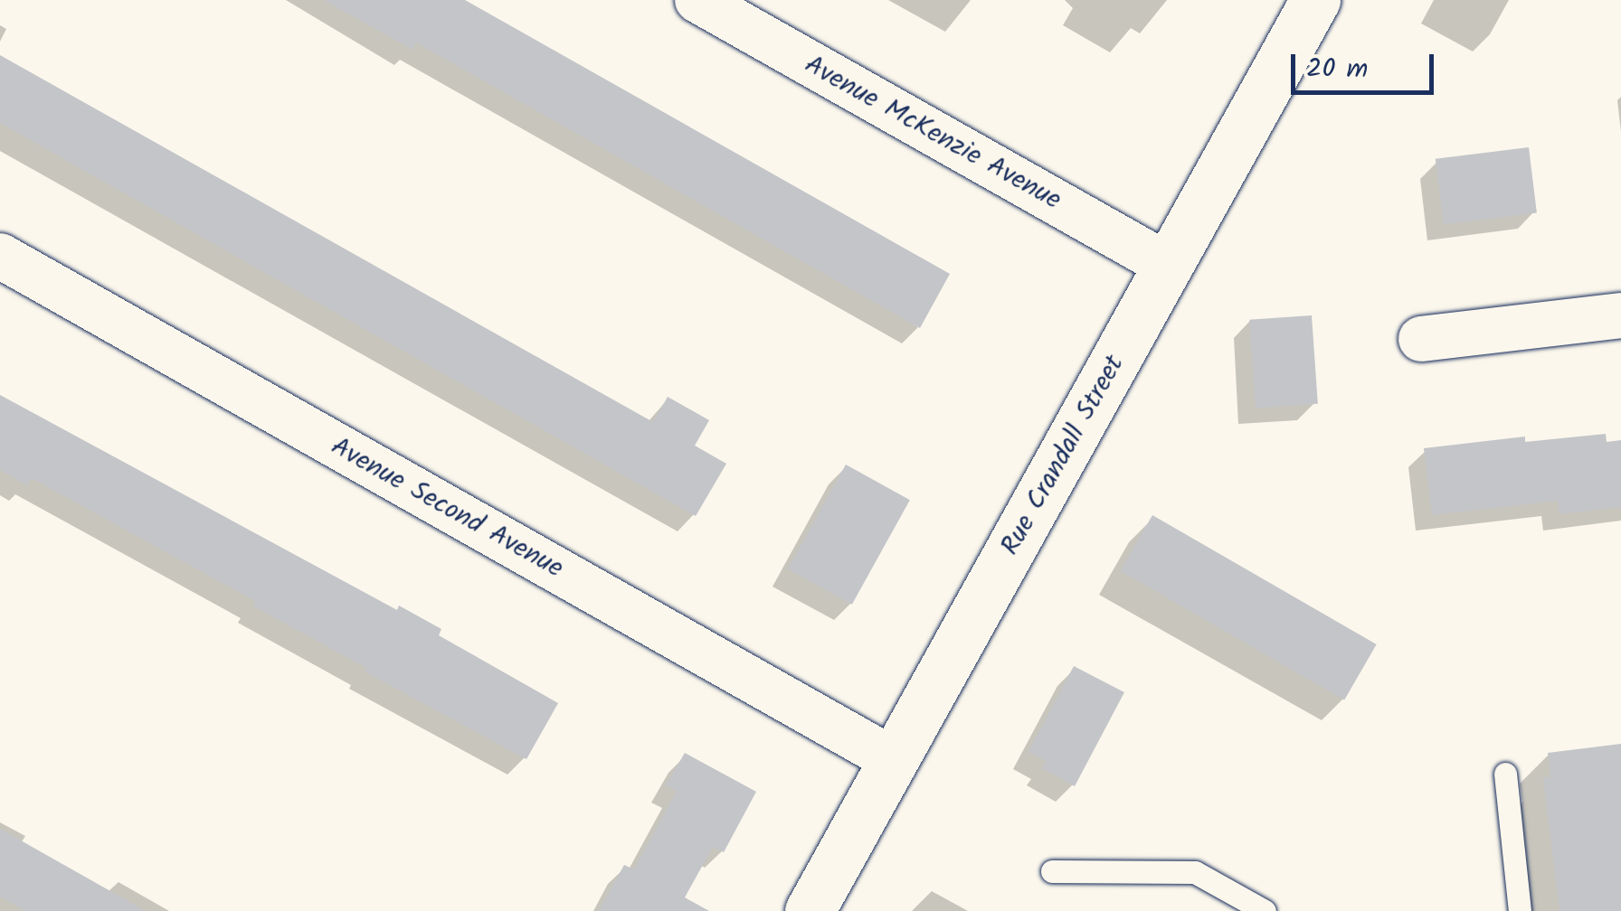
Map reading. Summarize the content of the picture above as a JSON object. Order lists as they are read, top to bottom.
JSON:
{
  "streets": {
    "street": ["Avenue McKenzie Avenue", "Rue Crandall Street", "Avenue Second Avenue"]
  },
  "crossings": [
    ["Avenue McKenzie Avenue", "Rue Crandall Street"],
    ["Rue Crandall Street", "Avenue Second Avenue"]
  ],
  "scale_bar": "20 m"
}
